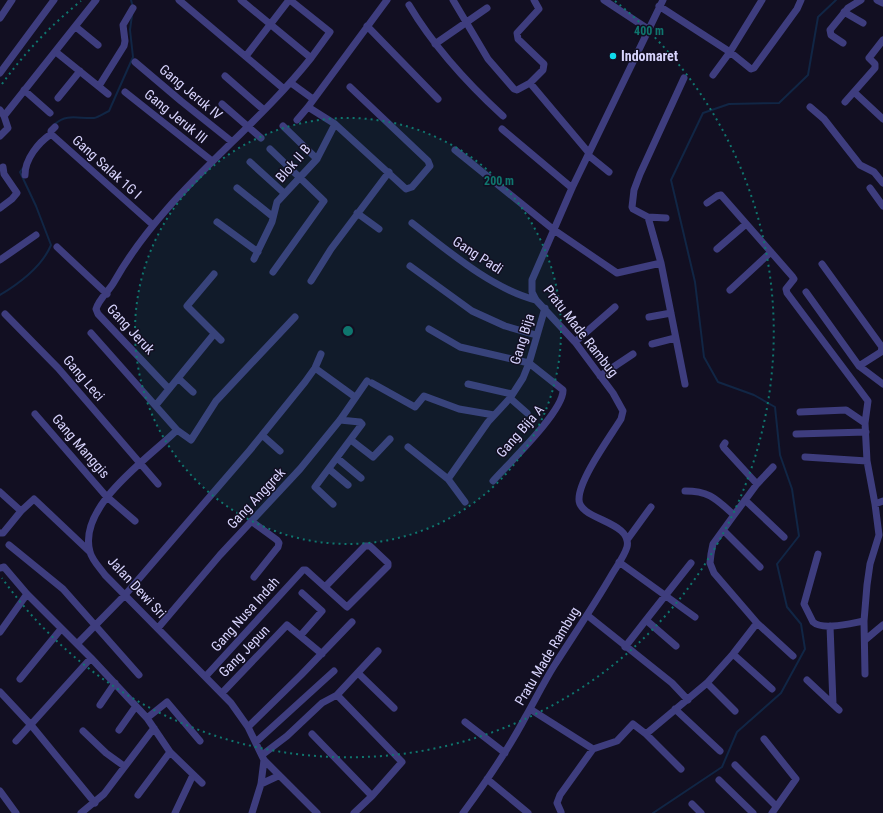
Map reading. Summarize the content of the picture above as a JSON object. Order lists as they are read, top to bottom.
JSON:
{
  "streets": {
    "street": [
      "Gang Jeruk IV",
      "Gang Jeruk III",
      "Blok II B",
      "Gang Salak 1G I",
      "Gang Padi",
      "Gang Jeruk",
      "Pratu Made Rambug",
      "Gang Bija",
      "Gang Leci",
      "Gang Bija A",
      "Gang Manggis",
      "Gang Anggrek",
      "Jalan Dewi Sri",
      "Gang Nusa Indah",
      "Gang Jepun"
    ]
  },
  "crossings": [
    ["Gang Jeruk IV", "Gang Jeruk"],
    ["Gang Jeruk III", "Gang Jeruk"],
    ["Gang Salak 1G I", "Gang Jeruk"],
    ["Gang Padi", "Pratu Made Rambug"],
    ["Pratu Made Rambug", "Gang Bija"],
    ["Gang Bija", "Gang Bija A"],
    ["Gang Bija", "Gang Anggrek"],
    ["Gang Leci", "Jalan Dewi Sri"],
    ["Gang Manggis", "Jalan Dewi Sri"],
    ["Gang Anggrek", "Jalan Dewi Sri"],
    ["Jalan Dewi Sri", "Gang Nusa Indah"],
    ["Jalan Dewi Sri", "Gang Jepun"]
  ],
  "places": ["Indomaret"],
  "rings": ["400 m", "200 m"]
}
